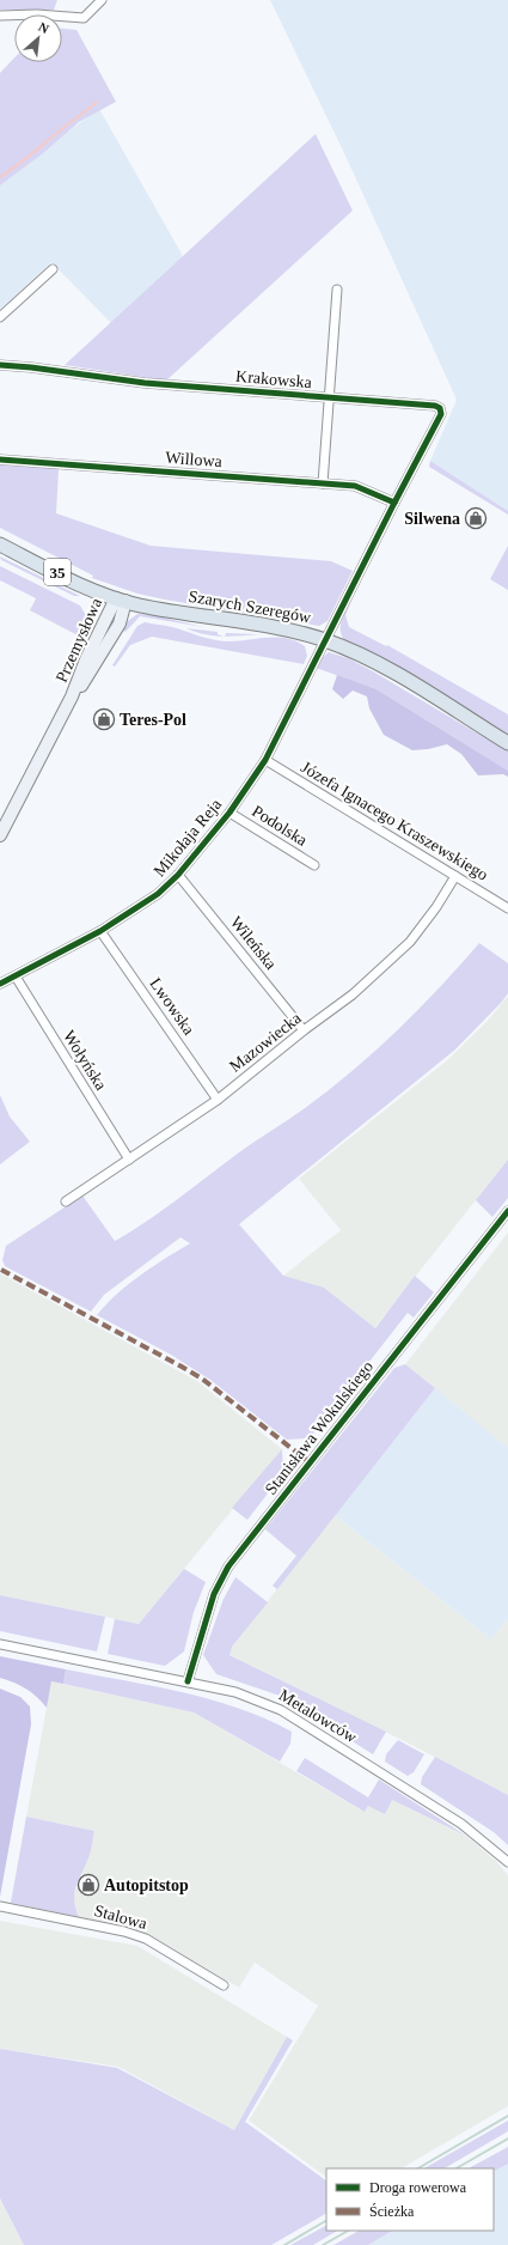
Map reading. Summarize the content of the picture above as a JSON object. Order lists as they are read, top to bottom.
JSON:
{
  "streets": {
    "main road": ["35", "Szarych Szeregów", "Przemysłowa"],
    "street": [
      "Krakowska",
      "Willowa",
      "Józefa Ignacego Kraszewskiego",
      "Podolska",
      "Mikołaja Reja",
      "Wileńska",
      "Lwowska",
      "Mazowiecka",
      "Wołyńska",
      "Stanisława Wokulskiego",
      "Metalowców",
      "Stalowa"
    ]
  },
  "crossings": [
    ["Krakowska", "Willowa"],
    ["Krakowska", "Szarych Szeregów"],
    ["Krakowska", "Mikołaja Reja"],
    ["Szarych Szeregów", "Przemysłowa"],
    ["Szarych Szeregów", "Mikołaja Reja"],
    ["Józefa Ignacego Kraszewskiego", "Mikołaja Reja"],
    ["Józefa Ignacego Kraszewskiego", "Mazowiecka"],
    ["Podolska", "Mikołaja Reja"],
    ["Mikołaja Reja", "Wileńska"],
    ["Mikołaja Reja", "Lwowska"],
    ["Mikołaja Reja", "Wołyńska"],
    ["Wileńska", "Mazowiecka"],
    ["Lwowska", "Mazowiecka"],
    ["Mazowiecka", "Wołyńska"],
    ["Stanisława Wokulskiego", "Metalowców"]
  ],
  "places": {
    "shop": ["Silwena", "Teres-Pol", "Autopitstop"]
  },
  "legend": ["Droga rowerowa", "Ścieżka"],
  "north": "top right"
}
